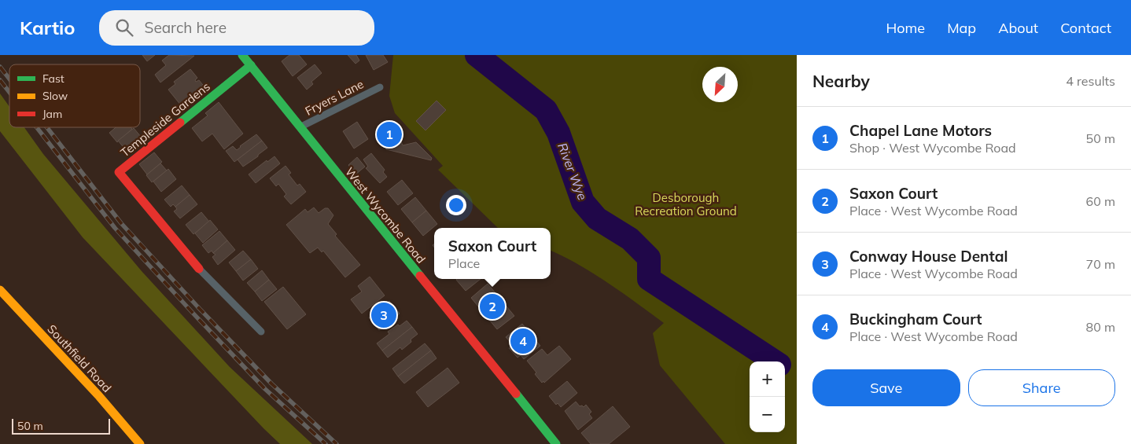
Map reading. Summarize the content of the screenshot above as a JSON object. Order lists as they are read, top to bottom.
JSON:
{
  "streets": {
    "main road": ["Templeside Gardens", "West Wycombe Road", "Southfield Road"],
    "lane": ["Fryers Lane"]
  },
  "crossings": [
    ["Fryers Lane", "West Wycombe Road"],
    ["Templeside Gardens", "West Wycombe Road"]
  ],
  "water": ["River Wye"],
  "parks": ["Desborough Recreation Ground"],
  "legend": ["Fast", "Slow", "Jam"],
  "scale_bar": "50 m",
  "north": "bottom left",
  "page": {
    "header": "Kartio",
    "search": "Search here",
    "nav": [
      "Home",
      "Map",
      "About",
      "Contact"
    ],
    "heading": ["Nearby", "4 results"],
    "list": [
      {
        "mark": "1",
        "name": "Chapel Lane Motors",
        "note": "Shop · West Wycombe Road",
        "value": "50 m"
      },
      {
        "mark": "2",
        "name": "Saxon Court",
        "note": "Place · West Wycombe Road",
        "value": "60 m"
      },
      {
        "mark": "3",
        "name": "Conway House Dental",
        "note": "Place · West Wycombe Road",
        "value": "70 m"
      },
      {
        "mark": "4",
        "name": "Buckingham Court",
        "note": "Place · West Wycombe Road",
        "value": "80 m"
      }
    ],
    "pins": [
      "1",
      "2",
      "3",
      "4"
    ],
    "popup": ["Saxon Court", "Place"],
    "buttons": ["Save", "Share"],
    "map_buttons": ["+", "−"],
    "scale": "50 m"
  }
}
